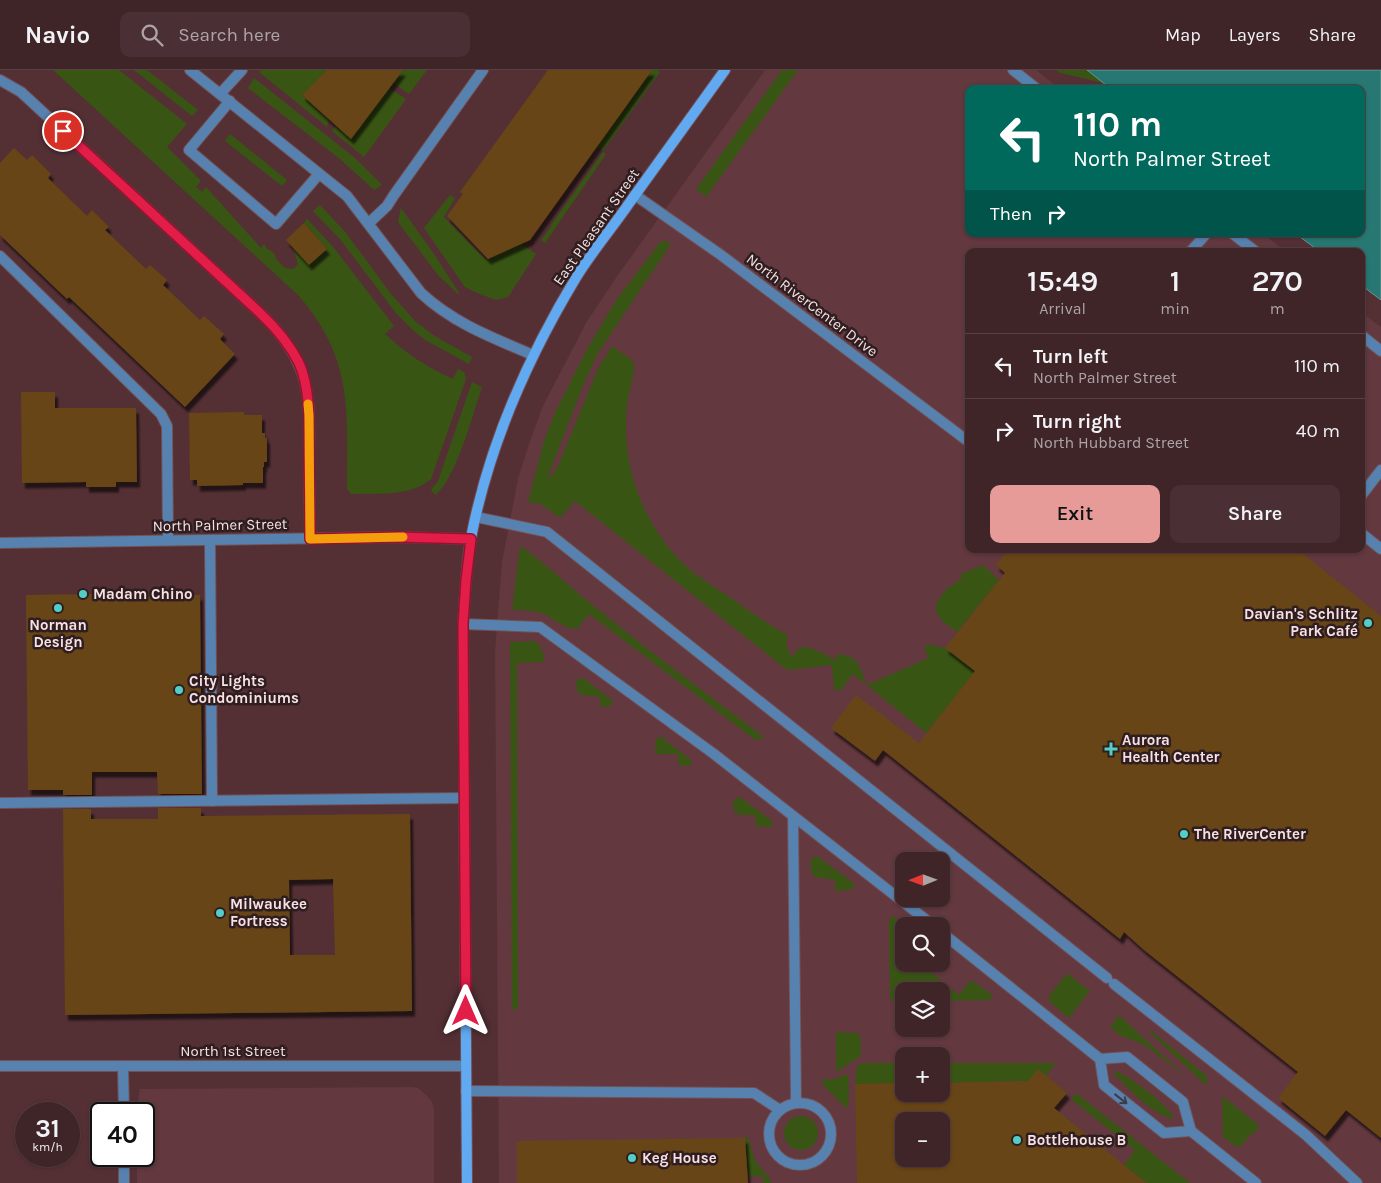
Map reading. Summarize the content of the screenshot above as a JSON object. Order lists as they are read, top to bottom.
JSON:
{
  "streets": {
    "street": [
      "East Pleasant Street",
      "North RiverCenter Drive",
      "North Palmer Street",
      "North 1st Street"
    ]
  },
  "crossings": [
    ["East Pleasant Street", "North RiverCenter Drive"],
    ["East Pleasant Street", "North Palmer Street"],
    ["East Pleasant Street", "North 1st Street"]
  ],
  "places": {
    "other": [
      "Madam Chino",
      "Norman Design",
      "Davian's Schlitz Park Café",
      "City Lights Condominiums",
      "The RiverCenter",
      "Milwaukee Fortress",
      "Bottlehouse B",
      "Keg House"
    ],
    "health": ["Aurora Health Center"]
  },
  "north": "left",
  "page": {
    "header": "Navio",
    "search": "Search here",
    "nav": ["Map", "Layers", "Share"],
    "turn": ["110 m", "North Palmer Street"],
    "then": "Then",
    "eta": [
      "15:49",
      "Arrival",
      "1",
      "min",
      "270",
      "m"
    ],
    "list": [
      {
        "name": "Turn left",
        "note": "North Palmer Street",
        "value": "110 m"
      },
      {
        "name": "Turn right",
        "note": "North Hubbard Street",
        "value": "40 m"
      }
    ],
    "buttons": ["Exit", "Share"],
    "map_buttons": ["+", "−"],
    "speed": "31 km/h",
    "limit": "40"
  }
}
